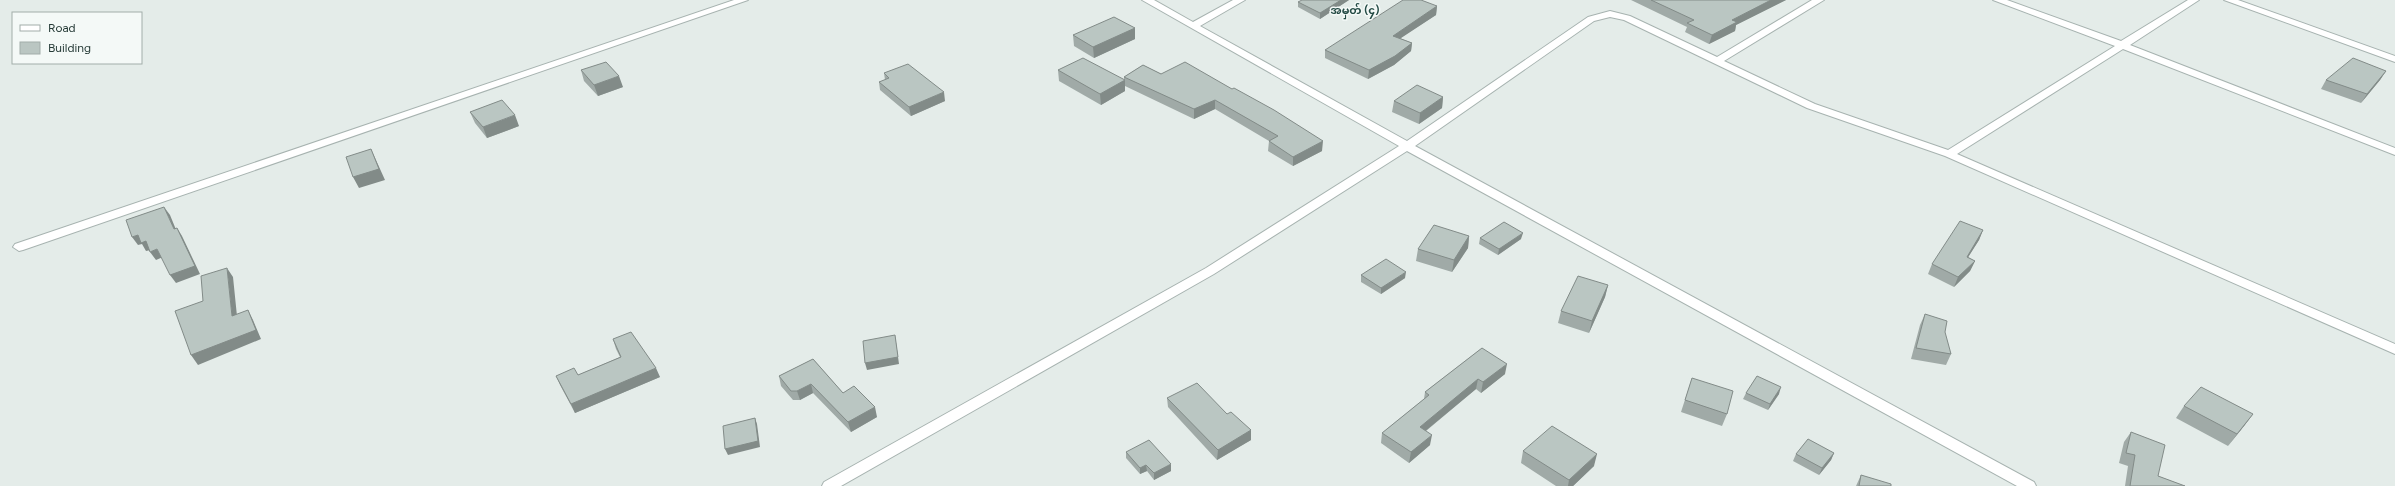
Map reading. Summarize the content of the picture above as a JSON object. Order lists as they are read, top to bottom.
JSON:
{
  "districts": ["အမှတ် (၄)"],
  "legend": ["Road", "Building"]
}
